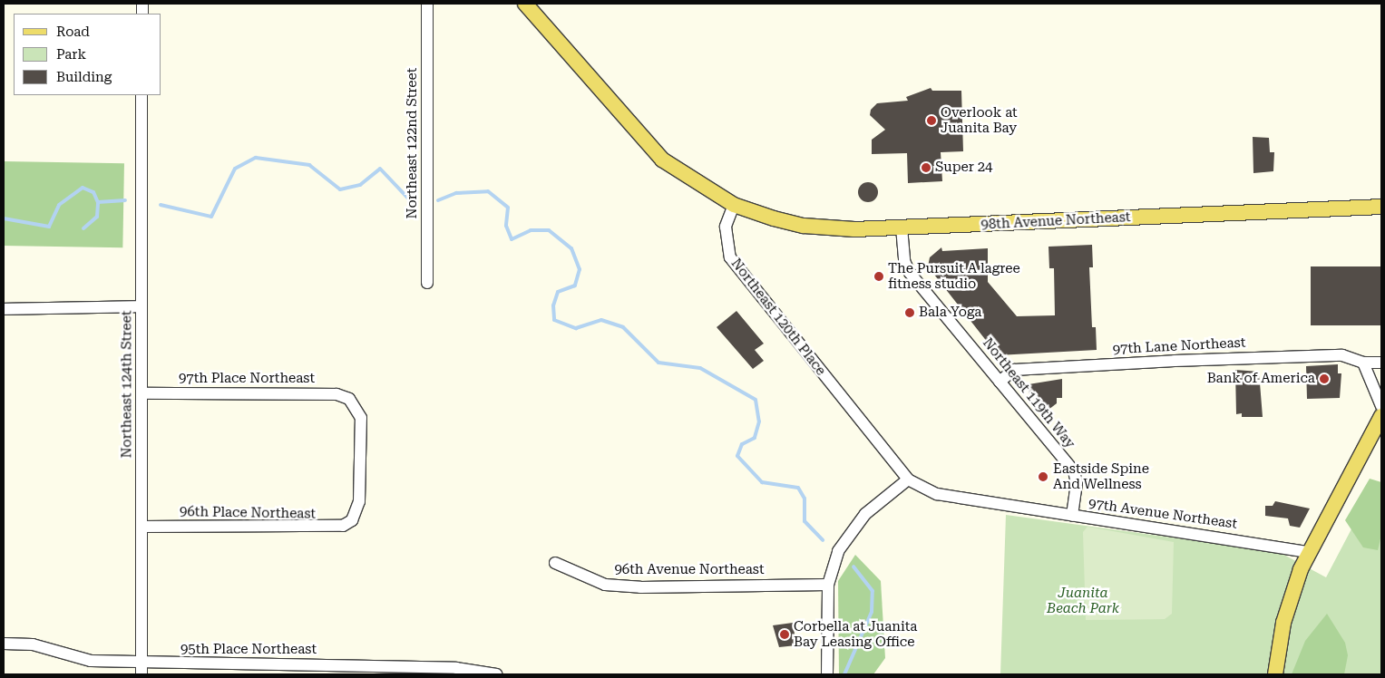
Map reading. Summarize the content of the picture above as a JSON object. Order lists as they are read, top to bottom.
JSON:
{
  "streets": {
    "main road": ["98th Avenue Northeast"],
    "street": [
      "Northeast 122nd Street",
      "Northeast 120th Place",
      "97th Lane Northeast",
      "97th Place Northeast",
      "Northeast 124th Street",
      "Northeast 119th Way",
      "96th Place Northeast",
      "97th Avenue Northeast",
      "96th Avenue Northeast",
      "95th Place Northeast"
    ]
  },
  "crossings": [
    ["98th Avenue Northeast", "Northeast 120th Place"],
    ["98th Avenue Northeast", "Northeast 119th Way"],
    ["Northeast 120th Place", "97th Avenue Northeast"],
    ["97th Lane Northeast", "Northeast 119th Way"],
    ["97th Place Northeast", "Northeast 124th Street"],
    ["97th Place Northeast", "96th Place Northeast"],
    ["Northeast 124th Street", "96th Place Northeast"],
    ["Northeast 124th Street", "95th Place Northeast"],
    ["Northeast 119th Way", "97th Avenue Northeast"]
  ],
  "parks": ["Juanita Beach Park"],
  "places": [
    "Overlook at Juanita Bay",
    "Super 24",
    "The Pursuit A lagree fitness studio",
    "Bala Yoga",
    "Bank of America",
    "Eastside Spine And Wellness",
    "Corbella at Juanita Bay Leasing Office"
  ],
  "legend": ["Road", "Park", "Building"]
}
